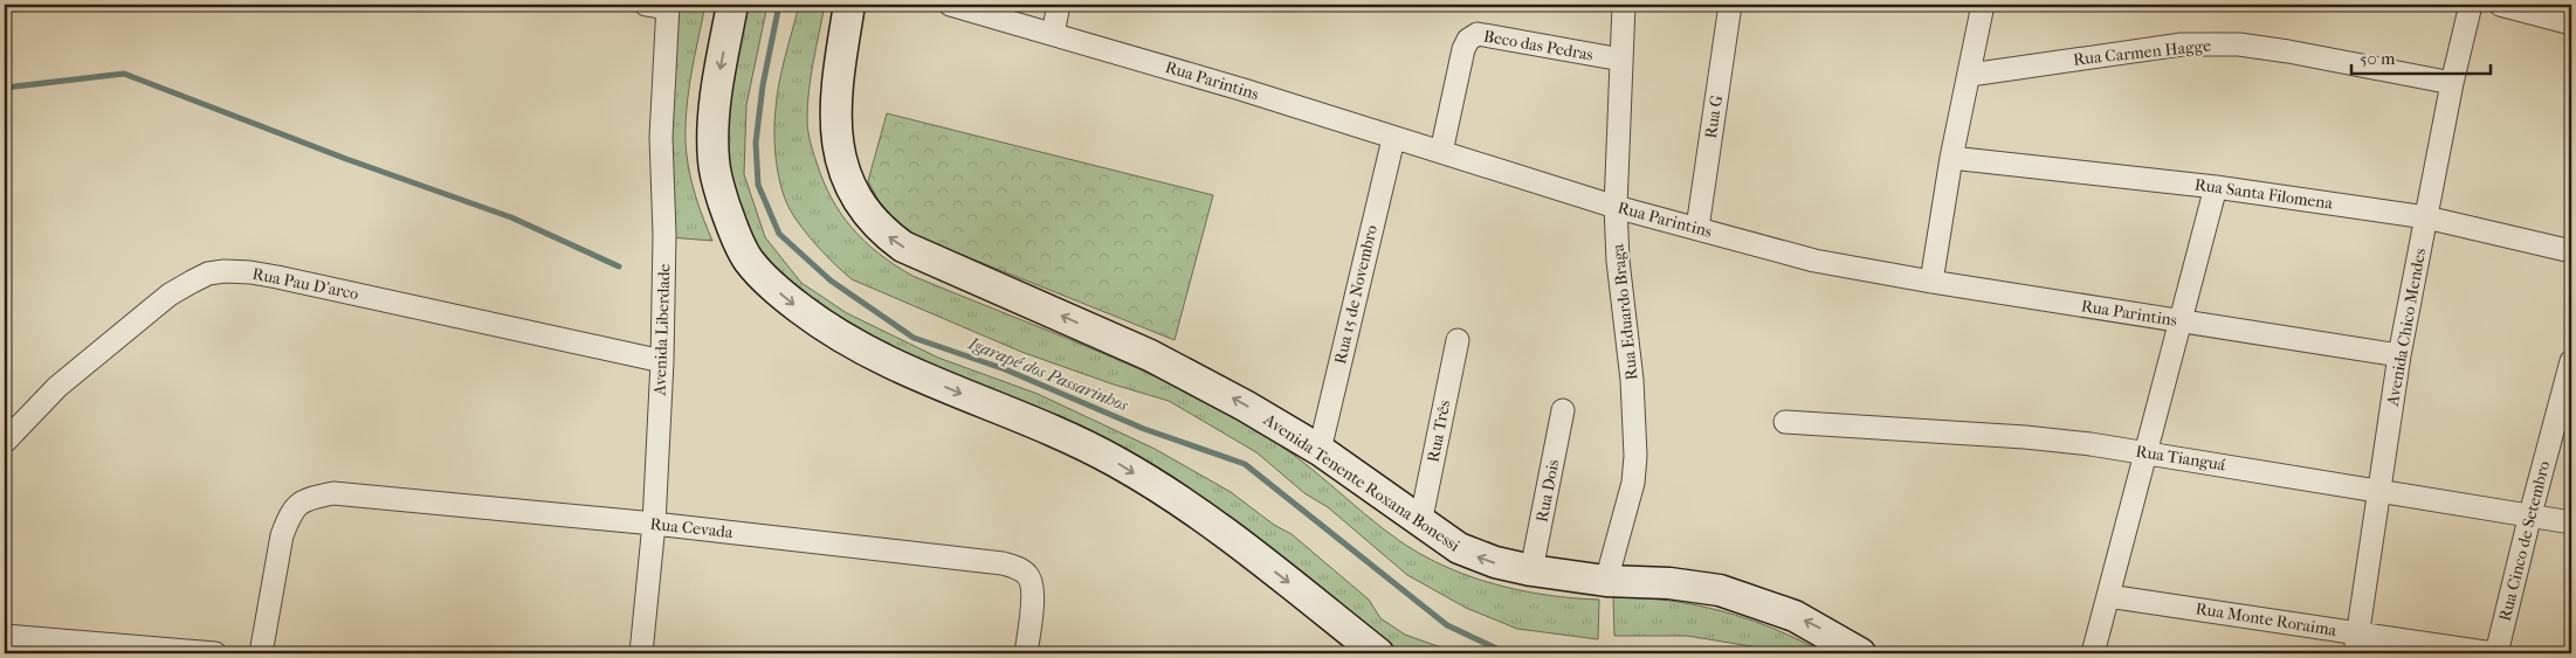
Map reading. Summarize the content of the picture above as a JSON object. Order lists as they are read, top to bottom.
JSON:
{
  "streets": {
    "street": [
      "Beco das Pedras",
      "Rua Carmen Hagge",
      "Rua Parintins",
      "Rua G",
      "Rua Santa Filomena",
      "Rua Pau D'arco",
      "Rua 15 de Novembro",
      "Rua Eduardo Braga",
      "Avenida Chico Mendes",
      "Avenida Liberdade",
      "Rua Três",
      "Rua Tianguá",
      "Avenida Tenente Roxana Bonessi",
      "Rua Dois",
      "Rua Cevada",
      "Rua Cinco de Setembro",
      "Rua Monte Roraima"
    ]
  },
  "crossings": [
    ["Beco das Pedras", "Rua Parintins"],
    ["Beco das Pedras", "Rua Eduardo Braga"],
    ["Rua Carmen Hagge", "Avenida Chico Mendes"],
    ["Rua Parintins", "Rua G"],
    ["Rua Parintins", "Rua 15 de Novembro"],
    ["Rua Parintins", "Rua Eduardo Braga"],
    ["Rua Parintins", "Avenida Chico Mendes"],
    ["Rua Santa Filomena", "Avenida Chico Mendes"],
    ["Rua Pau D'arco", "Avenida Liberdade"],
    ["Rua 15 de Novembro", "Avenida Tenente Roxana Bonessi"],
    ["Rua Eduardo Braga", "Avenida Tenente Roxana Bonessi"],
    ["Avenida Chico Mendes", "Rua Tianguá"],
    ["Avenida Chico Mendes", "Rua Monte Roraima"],
    ["Avenida Liberdade", "Rua Cevada"],
    ["Rua Três", "Avenida Tenente Roxana Bonessi"],
    ["Rua Tianguá", "Rua Cinco de Setembro"],
    ["Avenida Tenente Roxana Bonessi", "Rua Dois"],
    ["Rua Cinco de Setembro", "Rua Monte Roraima"]
  ],
  "one_way": ["Avenida Tenente Roxana Bonessi"],
  "water": ["Igarapé dos Passarinhos"],
  "scale_bar": "50 m"
}
